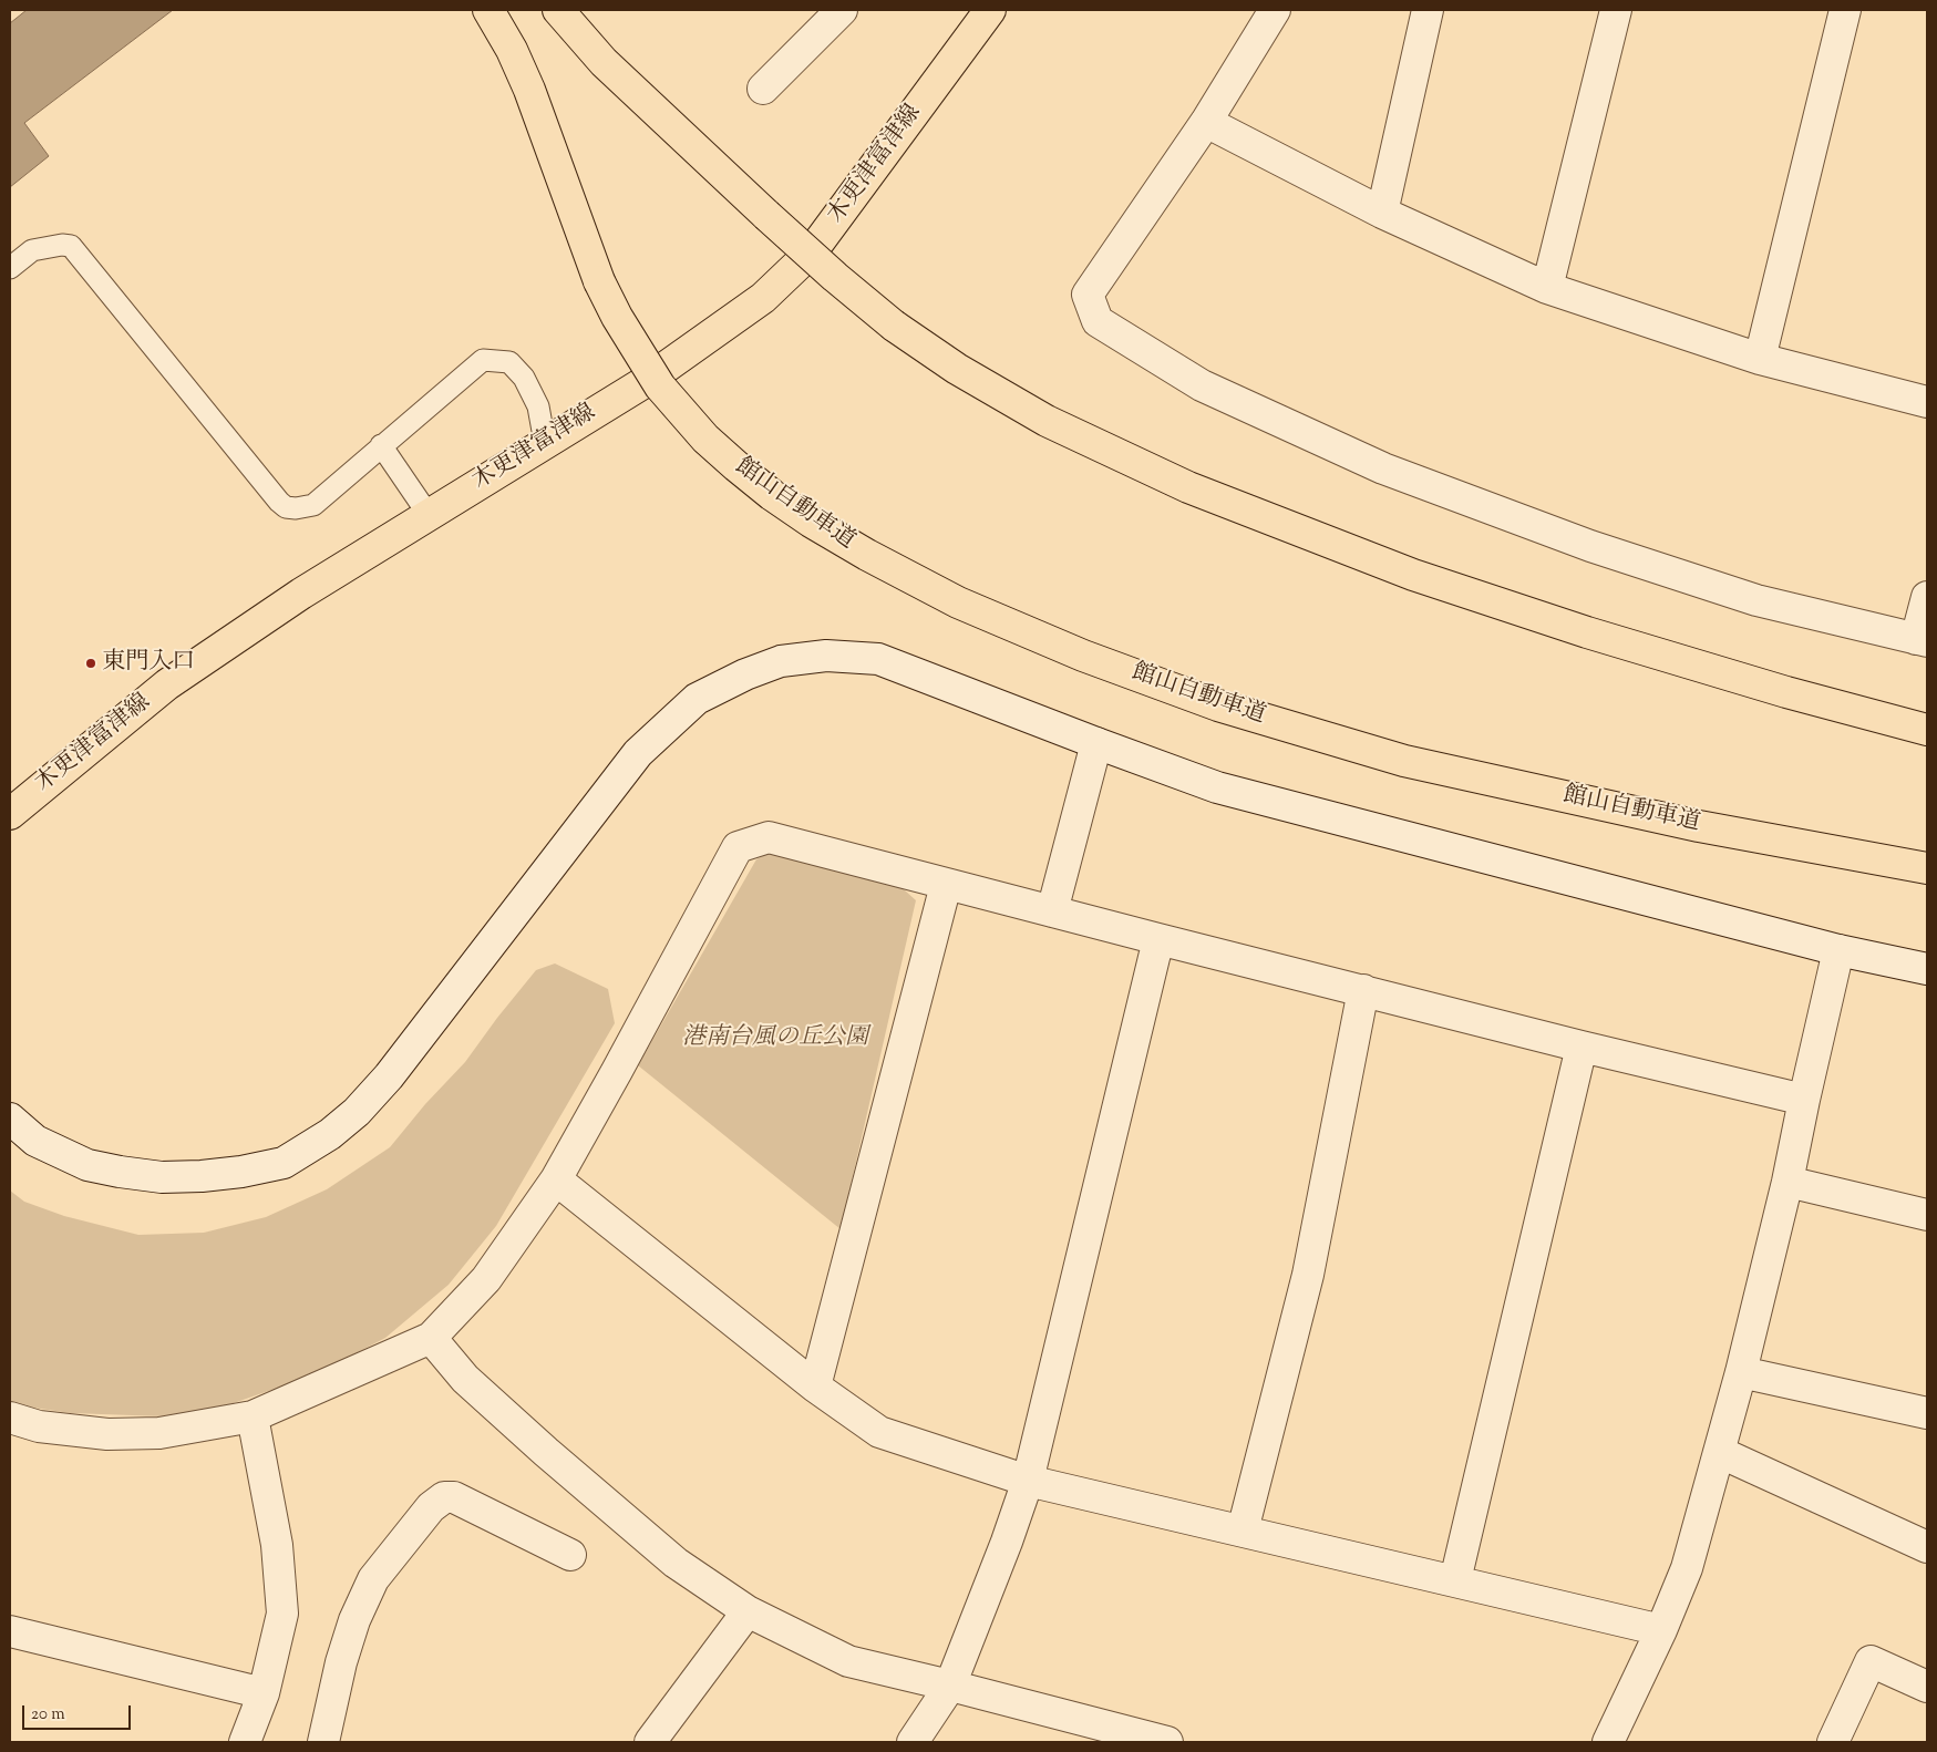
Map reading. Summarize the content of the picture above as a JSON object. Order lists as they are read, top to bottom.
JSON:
{
  "streets": {
    "main road": ["木更津富津線", "館山自動車道"]
  },
  "parks": ["港南台風の丘公園"],
  "places": ["東門入口"],
  "scale_bar": "20 m"
}
